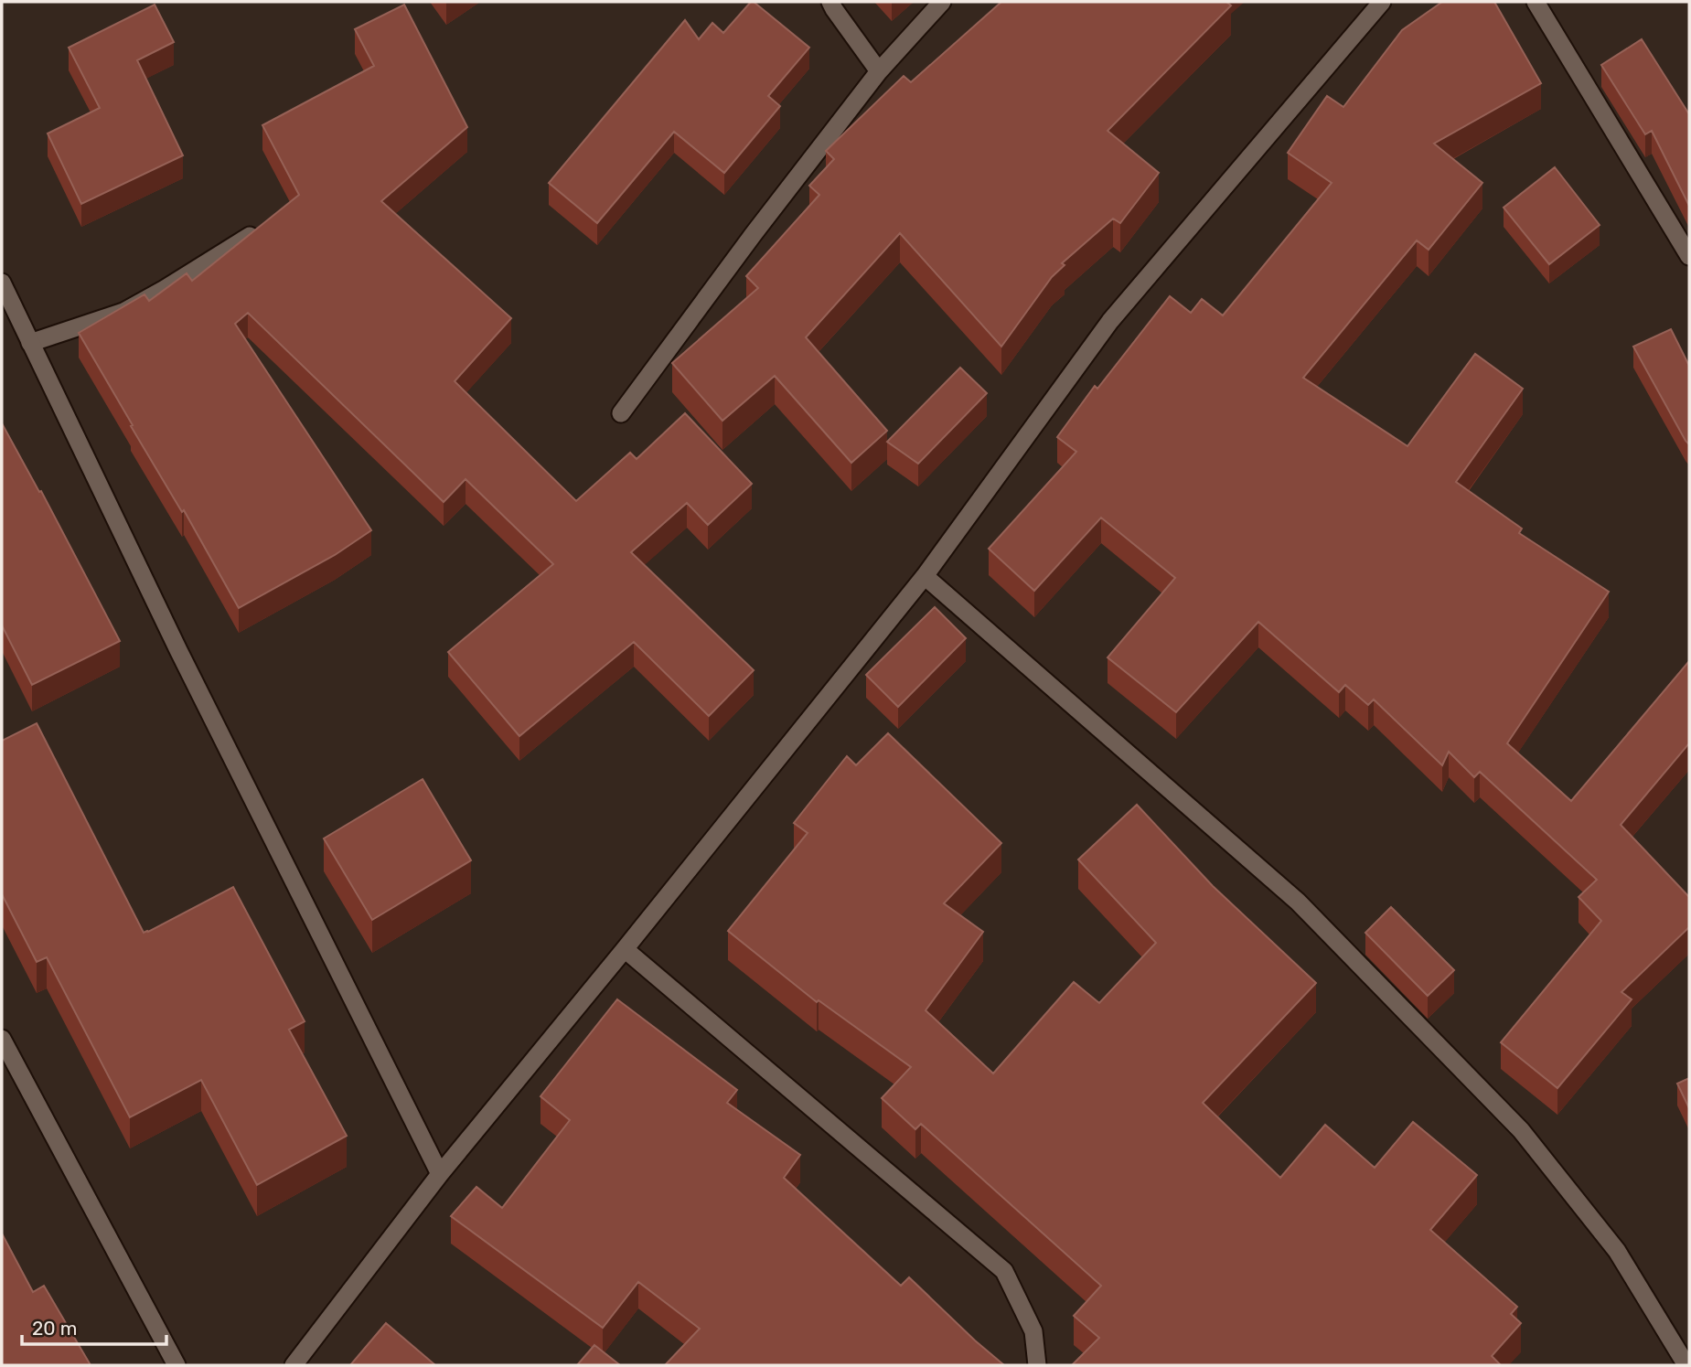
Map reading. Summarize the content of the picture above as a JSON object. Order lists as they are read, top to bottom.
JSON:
{
  "scale_bar": "20 m"
}
